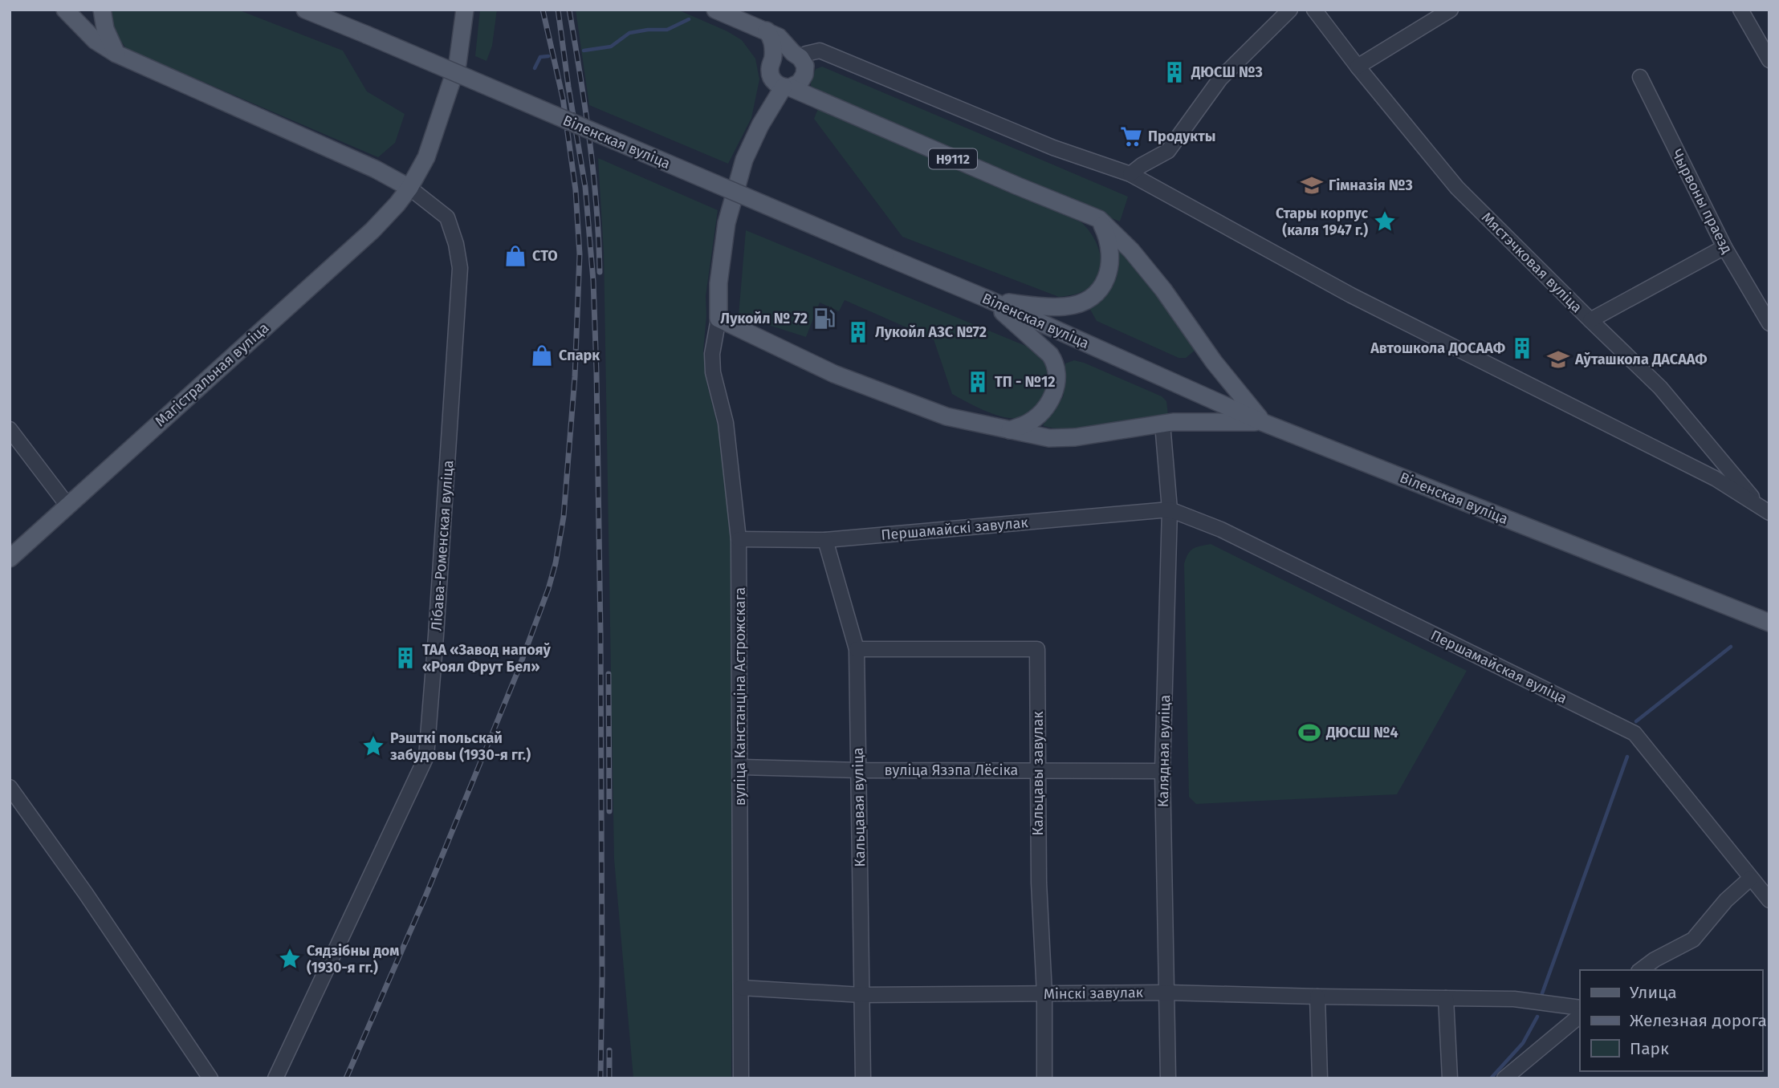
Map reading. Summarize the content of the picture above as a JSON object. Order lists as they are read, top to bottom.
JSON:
{
  "streets": {
    "main road": ["Віленская вуліца", "Н9112", "Магістральная вуліца"],
    "street": [
      "Чырвоны праезд",
      "Мястэчковая вуліца",
      "Першамайскі завулак",
      "Лібава-Роменская вуліца",
      "Першамайская вуліца",
      "вуліца Канстанціна Астрожскага",
      "Калядная вуліца",
      "вуліца Язэпа Лёсіка",
      "Кальцавы завулак",
      "Кальцавая вуліца",
      "Мінскі завулак"
    ]
  },
  "crossings": [
    ["Віленская вуліца", "Н9112"],
    ["Магістральная вуліца", "Лібава-Роменская вуліца"],
    ["Першамайскі завулак", "Першамайская вуліца"],
    ["Першамайскі завулак", "вуліца Канстанціна Астрожскага"],
    ["Першамайскі завулак", "Калядная вуліца"],
    ["Першамайскі завулак", "Кальцавая вуліца"],
    ["Першамайская вуліца", "Калядная вуліца"],
    ["вуліца Канстанціна Астрожскага", "вуліца Язэпа Лёсіка"],
    ["вуліца Канстанціна Астрожскага", "Мінскі завулак"],
    ["Калядная вуліца", "вуліца Язэпа Лёсіка"],
    ["Калядная вуліца", "Мінскі завулак"],
    ["вуліца Язэпа Лёсіка", "Кальцавы завулак"],
    ["вуліца Язэпа Лёсіка", "Кальцавая вуліца"],
    ["Кальцавы завулак", "Кальцавая вуліца"],
    ["Кальцавы завулак", "Мінскі завулак"],
    ["Кальцавая вуліца", "Мінскі завулак"]
  ],
  "places": {
    "building": [
      "ДЮСШ №3",
      "Лукойл АЗС №72",
      "Автошкола ДОСААФ",
      "ТП - №12",
      "ТАА «Завод напояў «Роял Фрут Бел»"
    ],
    "supermarket": ["Продукты"],
    "school or university": ["Гімназія №3", "Аўташкола ДАСААФ"],
    "place": ["Стары корпус (каля 1947 г.)", "Рэшткі польскай забудовы (1930-я гг.)", "Сядзібны дом (1930-я гг.)"],
    "shop": ["СТО", "Спарк"],
    "fuel station": ["Лукойл № 72"],
    "sports": ["ДЮСШ №4"]
  },
  "legend": ["Улица", "Железная дорога", "Парк"]
}
